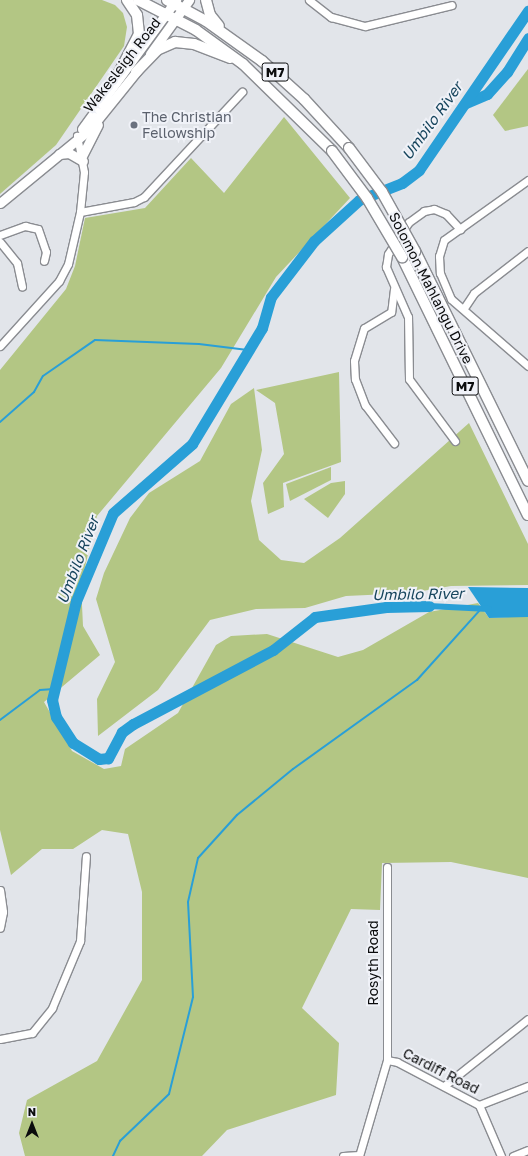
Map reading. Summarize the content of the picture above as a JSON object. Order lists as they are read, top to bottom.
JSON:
{
  "streets": {
    "highway": ["M7", "Solomon Mahlangu Drive"],
    "main road": ["Wakesleigh Road"],
    "street": ["Rosyth Road", "Cardiff Road"]
  },
  "crossings": [
    ["Wakesleigh Road", "Solomon Mahlangu Drive"],
    ["Rosyth Road", "Cardiff Road"]
  ],
  "water": ["Umbilo River"],
  "places": ["The Christian Fellowship"],
  "north": "top"
}
